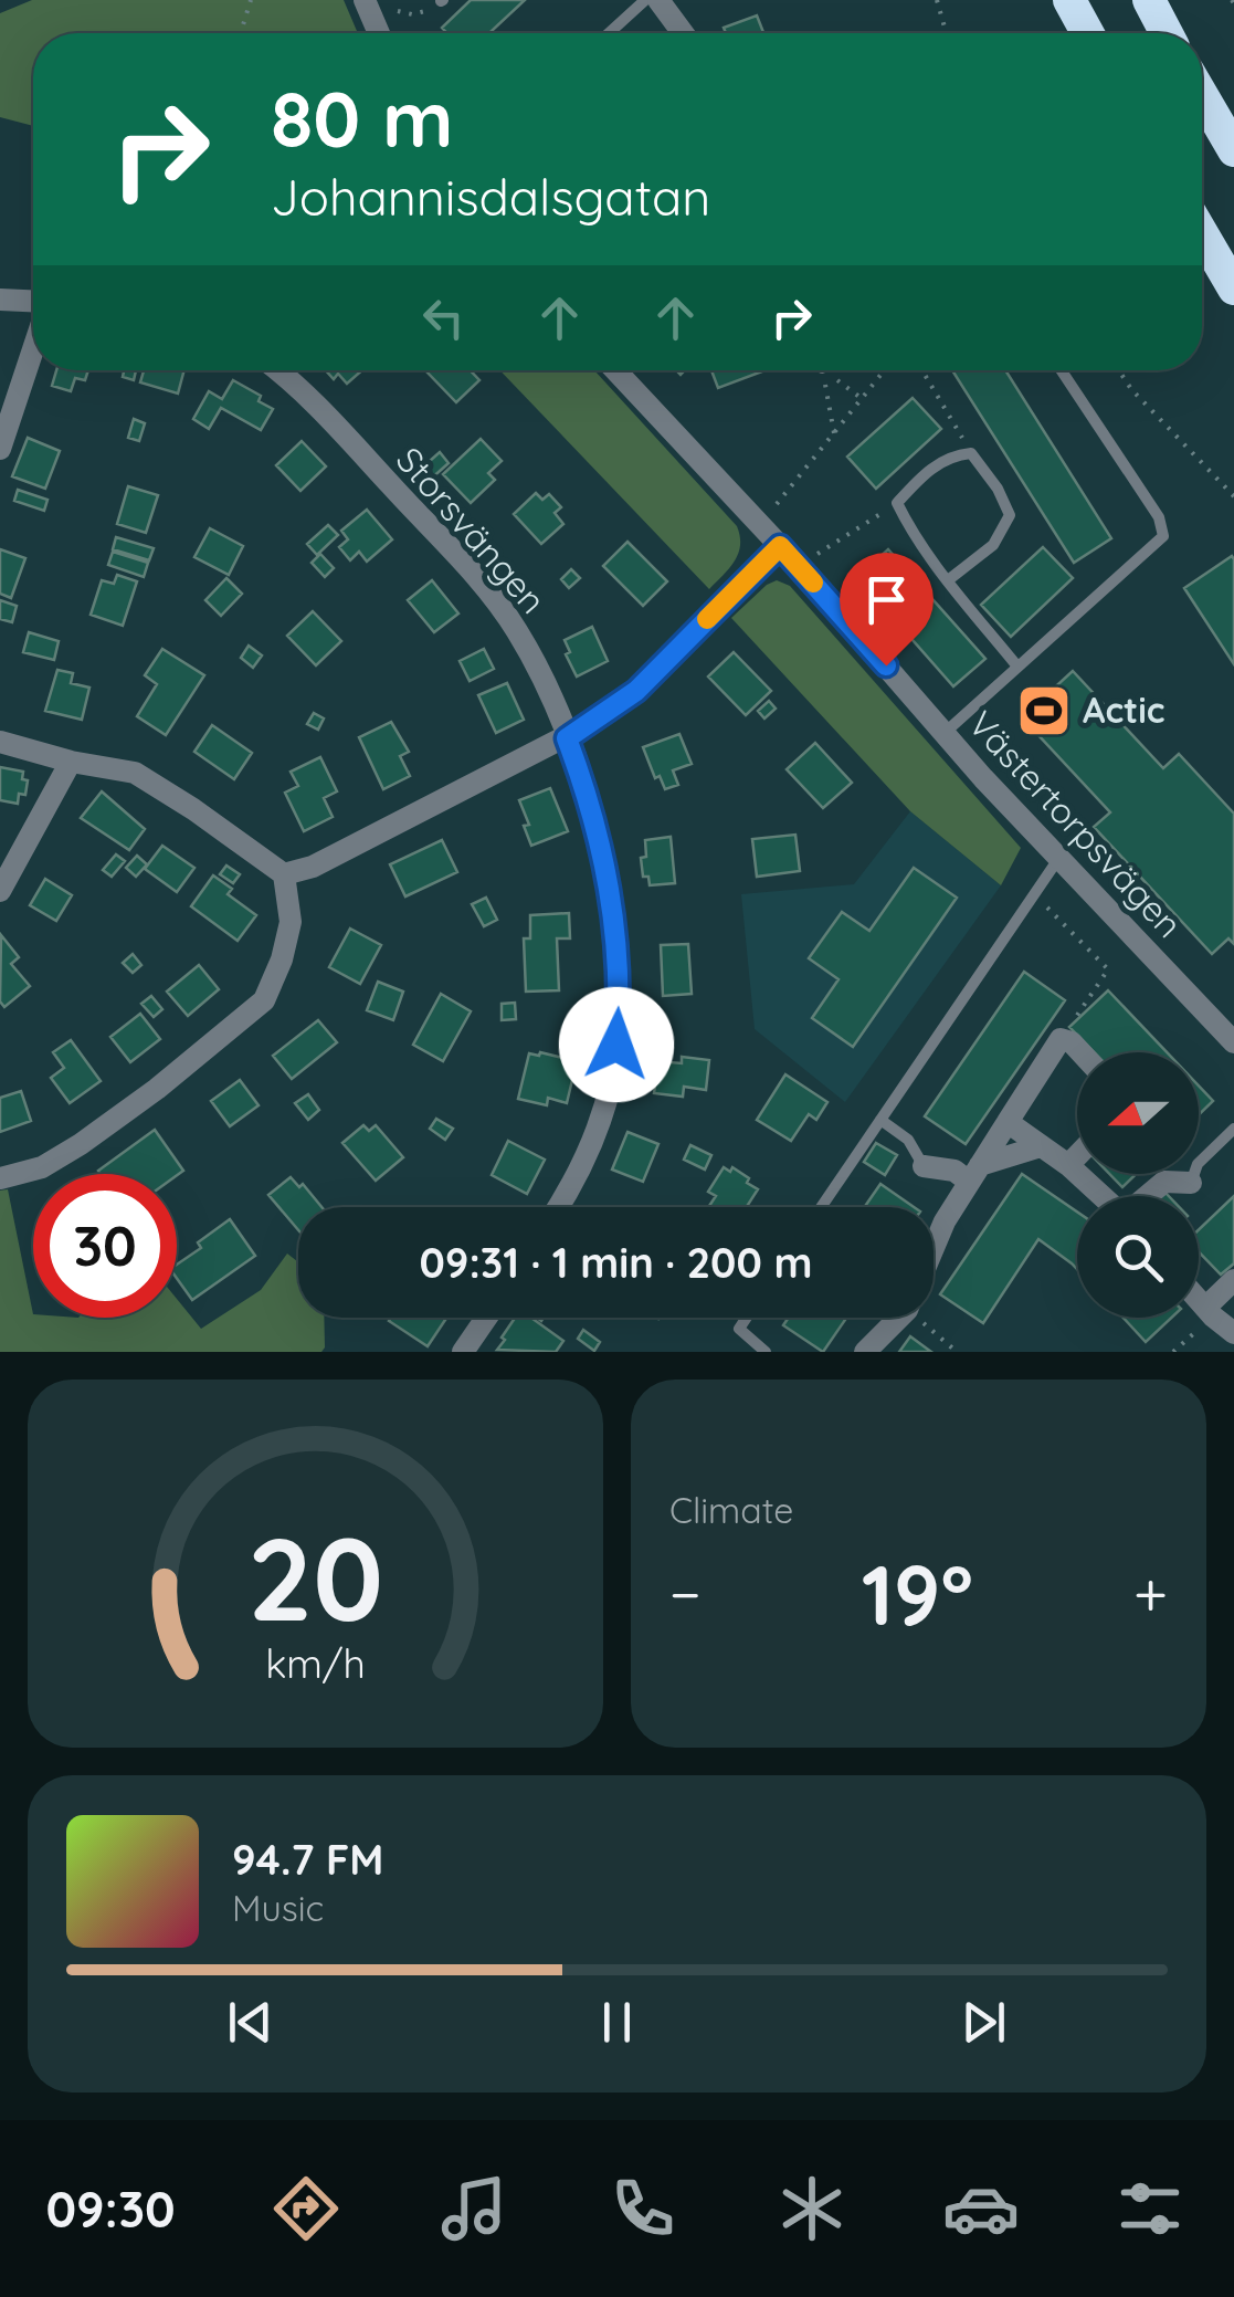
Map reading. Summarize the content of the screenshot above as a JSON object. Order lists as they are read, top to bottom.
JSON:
{
  "streets": {
    "street": ["Storsvängen", "Västertorpsvägen"]
  },
  "places": {
    "sports": ["Actic"]
  },
  "north": "left",
  "page": {
    "turn": ["80 m", "Johannisdalsgatan"],
    "limit": "30",
    "trip": "09:31 · 1 min · 200 m",
    "tile": "Climate",
    "heat": ["−", "19°", "+"],
    "song": ["94.7 FM", "Music"],
    "tabs": "09:30",
    "gauge": ["20", "km/h"]
  }
}
